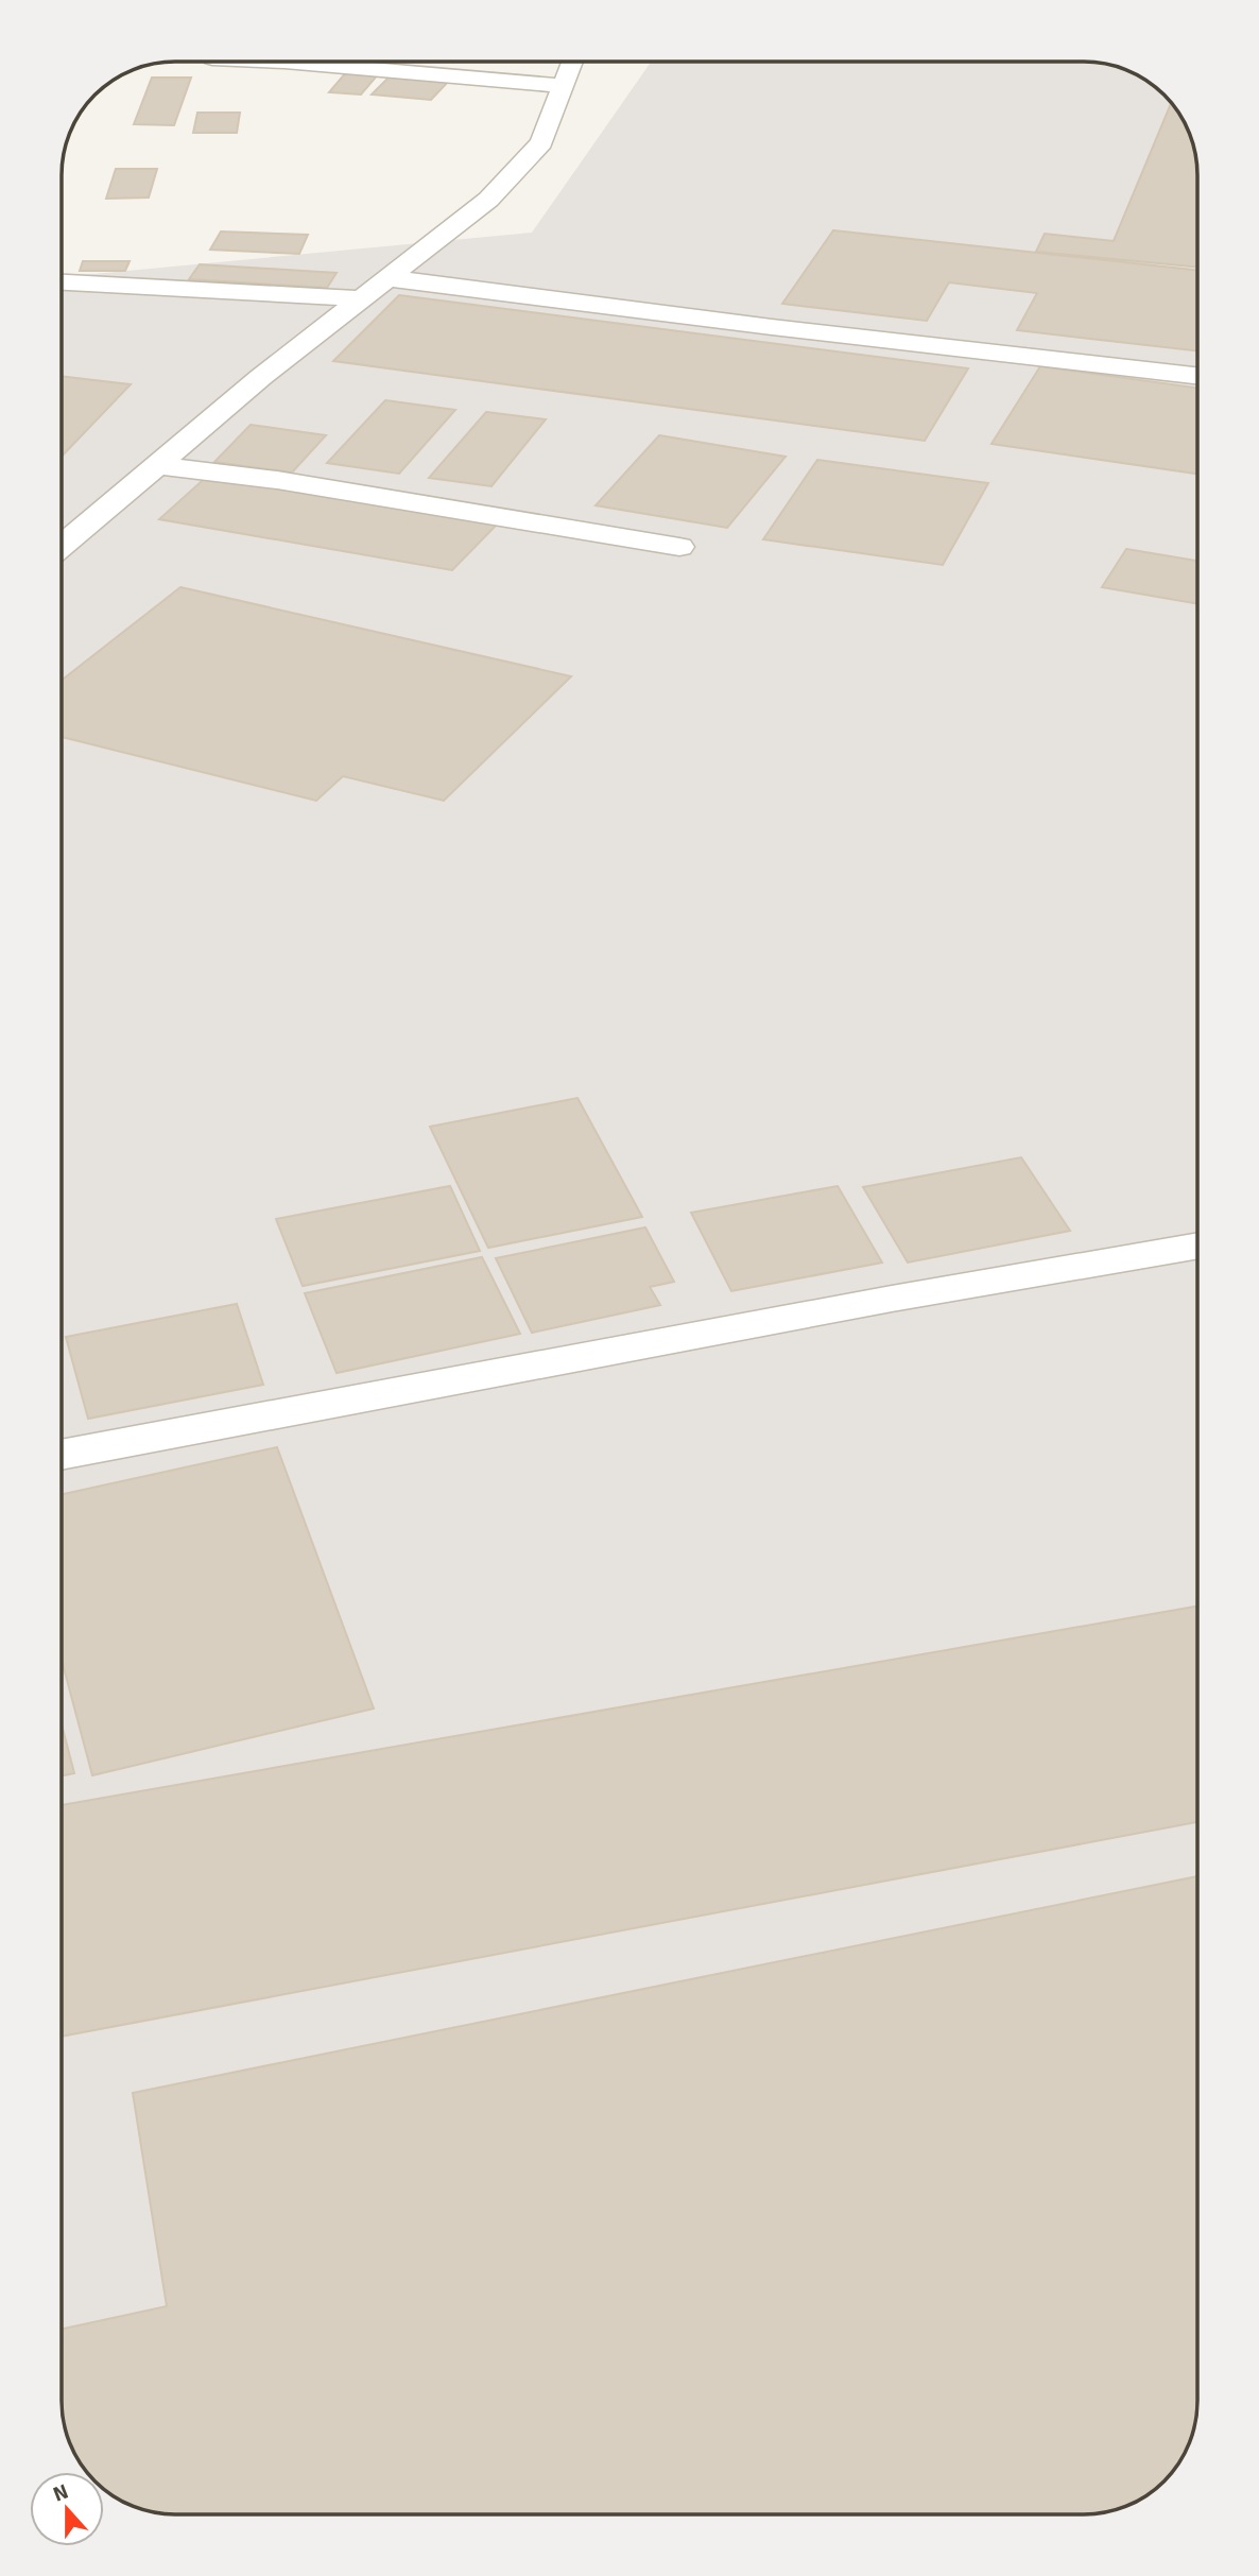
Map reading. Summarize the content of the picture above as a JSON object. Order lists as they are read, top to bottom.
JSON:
{
  "north": "top"
}
